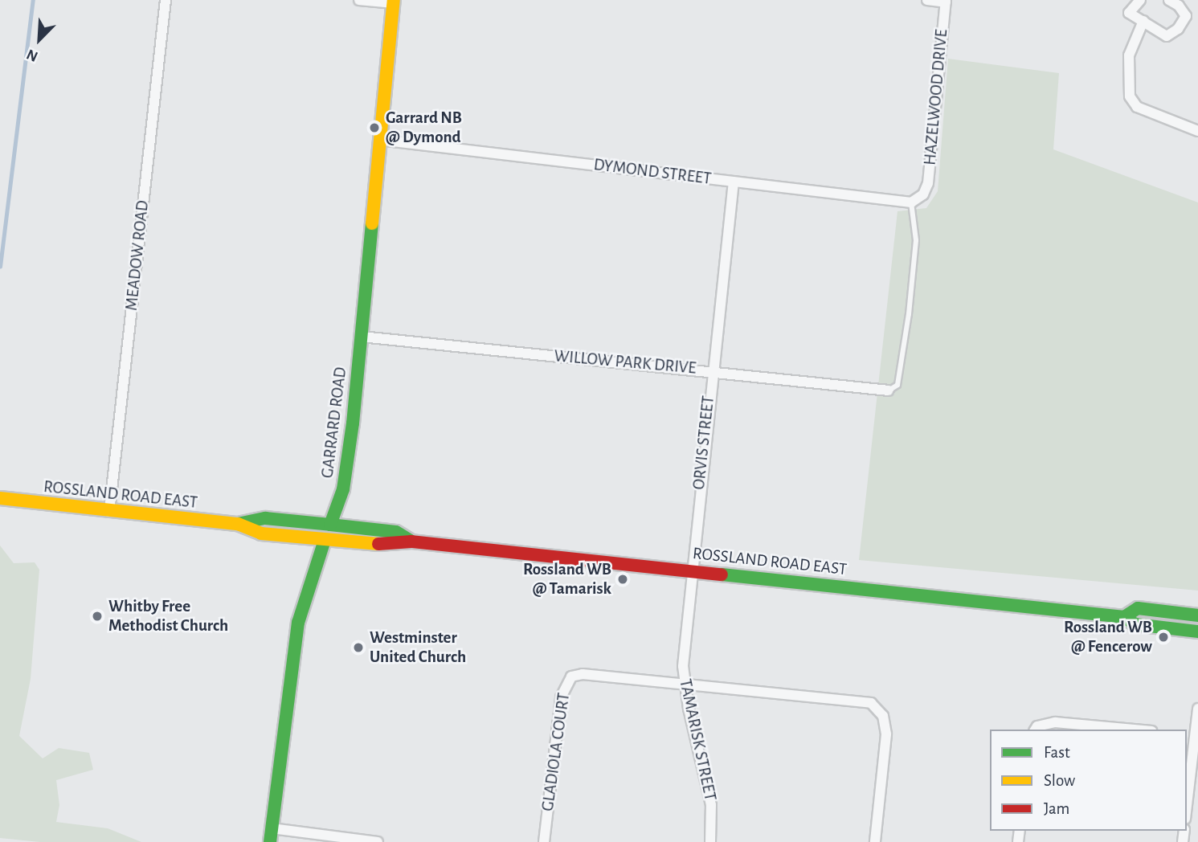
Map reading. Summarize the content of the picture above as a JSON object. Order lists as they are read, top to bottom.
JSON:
{
  "streets": {
    "main road": ["GARRARD ROAD", "ROSSLAND ROAD EAST"],
    "street": [
      "HAZELWOOD DRIVE",
      "DYMOND STREET",
      "MEADOW ROAD",
      "WILLOW PARK DRIVE",
      "ORVIS STREET",
      "TAMARISK STREET",
      "GLADIOLA COURT"
    ]
  },
  "crossings": [
    ["HAZELWOOD DRIVE", "DYMOND STREET"],
    ["DYMOND STREET", "GARRARD ROAD"],
    ["DYMOND STREET", "ORVIS STREET"],
    ["MEADOW ROAD", "ROSSLAND ROAD EAST"],
    ["WILLOW PARK DRIVE", "GARRARD ROAD"],
    ["WILLOW PARK DRIVE", "ORVIS STREET"],
    ["GARRARD ROAD", "ROSSLAND ROAD EAST"],
    ["ORVIS STREET", "ROSSLAND ROAD EAST"],
    ["ORVIS STREET", "TAMARISK STREET"],
    ["ROSSLAND ROAD EAST", "TAMARISK STREET"],
    ["TAMARISK STREET", "GLADIOLA COURT"]
  ],
  "places": [
    "Garrard NB @ Dymond",
    "Rossland WB @ Tamarisk",
    "Whitby Free Methodist Church",
    "Rossland WB @ Fencerow",
    "Westminster United Church"
  ],
  "legend": ["Fast", "Slow", "Jam"],
  "north": "bottom left"
}
